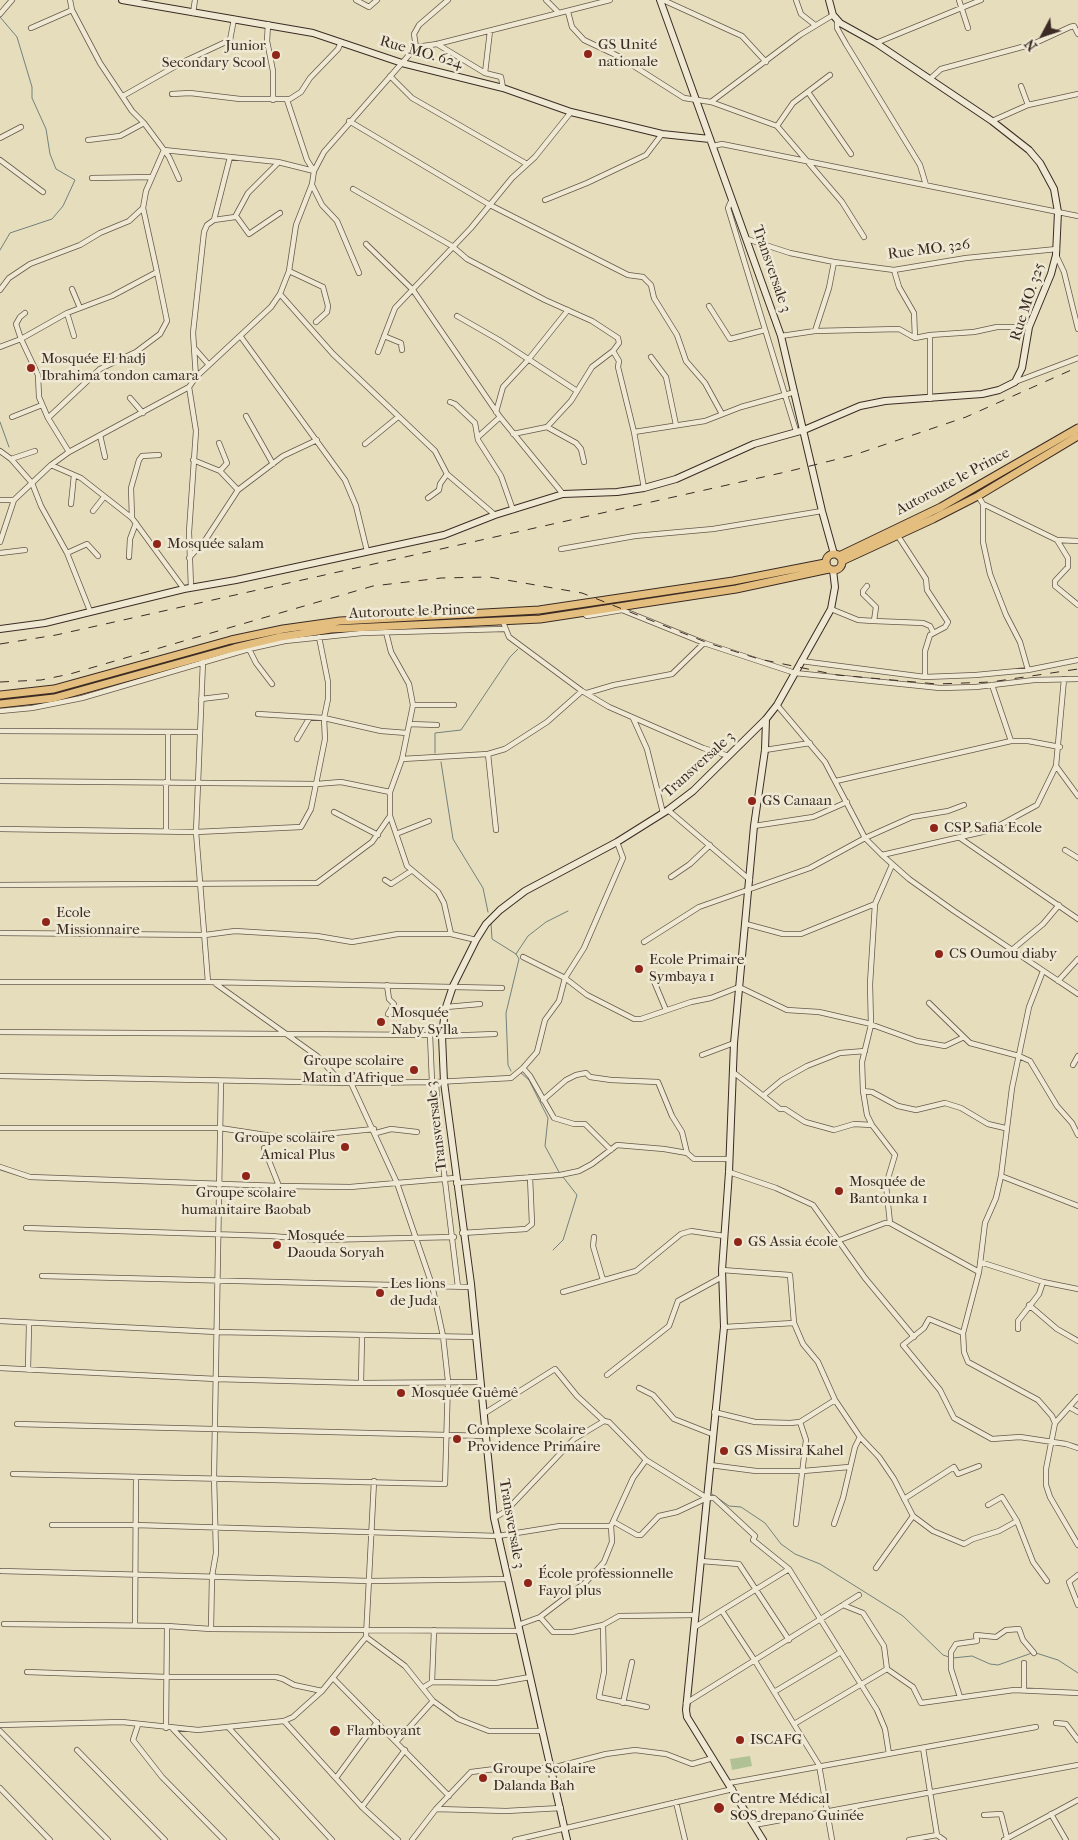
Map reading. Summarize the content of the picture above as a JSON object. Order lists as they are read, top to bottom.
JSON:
{
  "streets": {
    "main road": ["Autoroute le Prince"],
    "street": [
      "Rue MO. 624",
      "Rue MO. 326",
      "Transversale 3",
      "Rue MO. 325"
    ]
  },
  "crossings": [
    ["Rue MO. 624", "Transversale 3"],
    ["Rue MO. 326", "Transversale 3"],
    ["Rue MO. 326", "Rue MO. 325"],
    ["Transversale 3", "Autoroute le Prince"]
  ],
  "places": [
    "GS Unité nationale",
    "Junior Secondary Scool",
    "Mosquée El hadj Ibrahima tondon camara",
    "Mosquée salam",
    "GS Canaan",
    "CSP Safia Ecole",
    "Ecole Missionnaire",
    "CS Oumou diaby",
    "Ecole Primaire Symbaya 1",
    "Mosquée Naby Sylla",
    "Groupe scolaire Matin d'Afrique",
    "Groupe scolaire Amical Plus",
    "Groupe scolaire humanitaire Baobab",
    "Mosquée de Bantounka 1",
    "GS Assia école",
    "Mosquée Daouda Soryah",
    "Les lions de Juda",
    "Mosquée Guêmê",
    "Complexe Scolaire Providence Primaire",
    "GS Missira Kahel",
    "École professionnelle Fayol plus",
    "Flamboyant",
    "ISCAFG",
    "Groupe Scolaire Dalanda Bah",
    "Centre Médical SOS drepano Guinée"
  ],
  "north": "bottom left"
}
